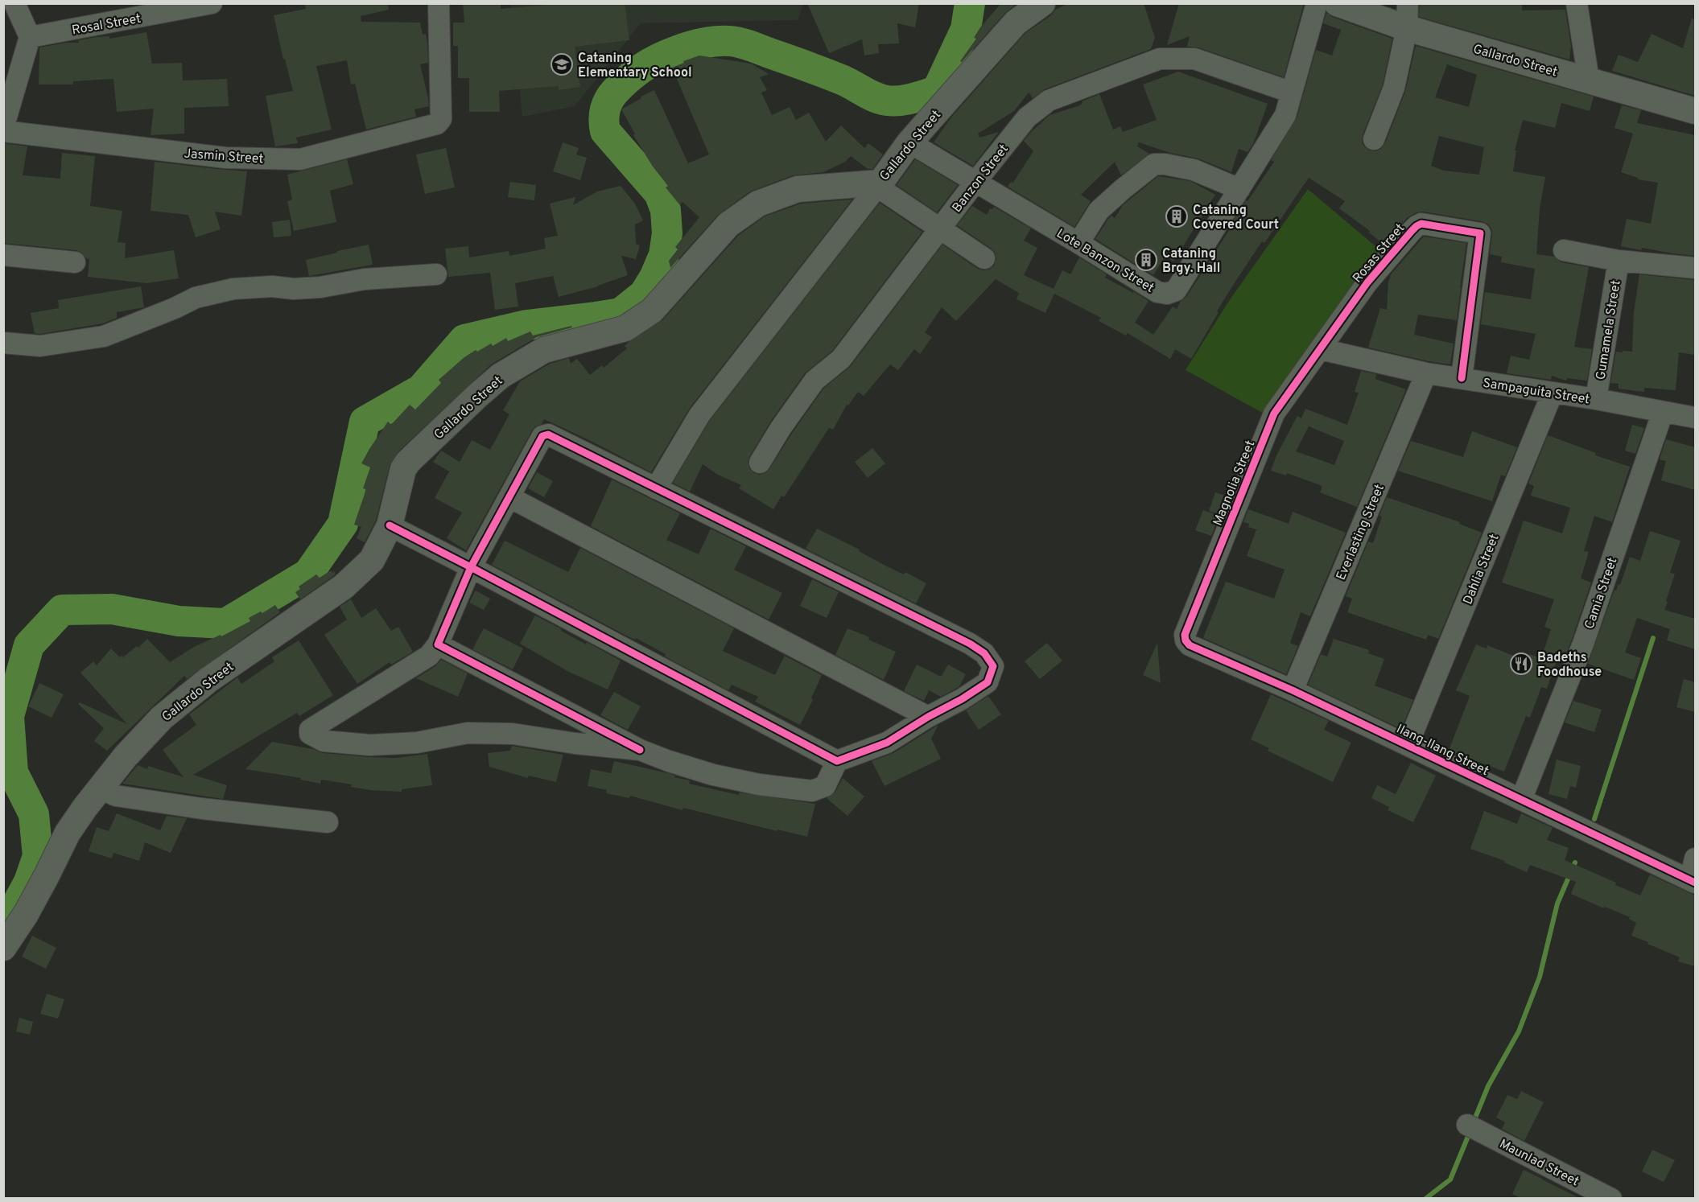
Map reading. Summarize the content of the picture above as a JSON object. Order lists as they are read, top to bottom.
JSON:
{
  "streets": {
    "street": [
      "Rosal Street",
      "Gallardo Street",
      "Jasmin Street",
      "Banzon Street",
      "Rosas Street",
      "Lote Banzon Street",
      "Gumamela Street",
      "Sampaguita Street",
      "Magnolia Street",
      "Everlasting Street",
      "Dahlia Street",
      "Camia Street",
      "Ilang-Ilang Street",
      "Maunlad Street"
    ]
  },
  "crossings": [
    ["Gallardo Street", "Lote Banzon Street"],
    ["Banzon Street", "Lote Banzon Street"],
    ["Rosas Street", "Sampaguita Street"],
    ["Rosas Street", "Magnolia Street"],
    ["Gumamela Street", "Sampaguita Street"],
    ["Sampaguita Street", "Magnolia Street"],
    ["Sampaguita Street", "Everlasting Street"],
    ["Sampaguita Street", "Dahlia Street"],
    ["Sampaguita Street", "Camia Street"],
    ["Magnolia Street", "Ilang-Ilang Street"],
    ["Everlasting Street", "Ilang-Ilang Street"],
    ["Dahlia Street", "Ilang-Ilang Street"],
    ["Camia Street", "Ilang-Ilang Street"]
  ],
  "places": {
    "school or university": ["Cataning Elementary School"],
    "building": ["Cataning Covered Court", "Cataning Brgy. Hall"],
    "restaurant": ["Badeths Foodhouse"]
  }
}
